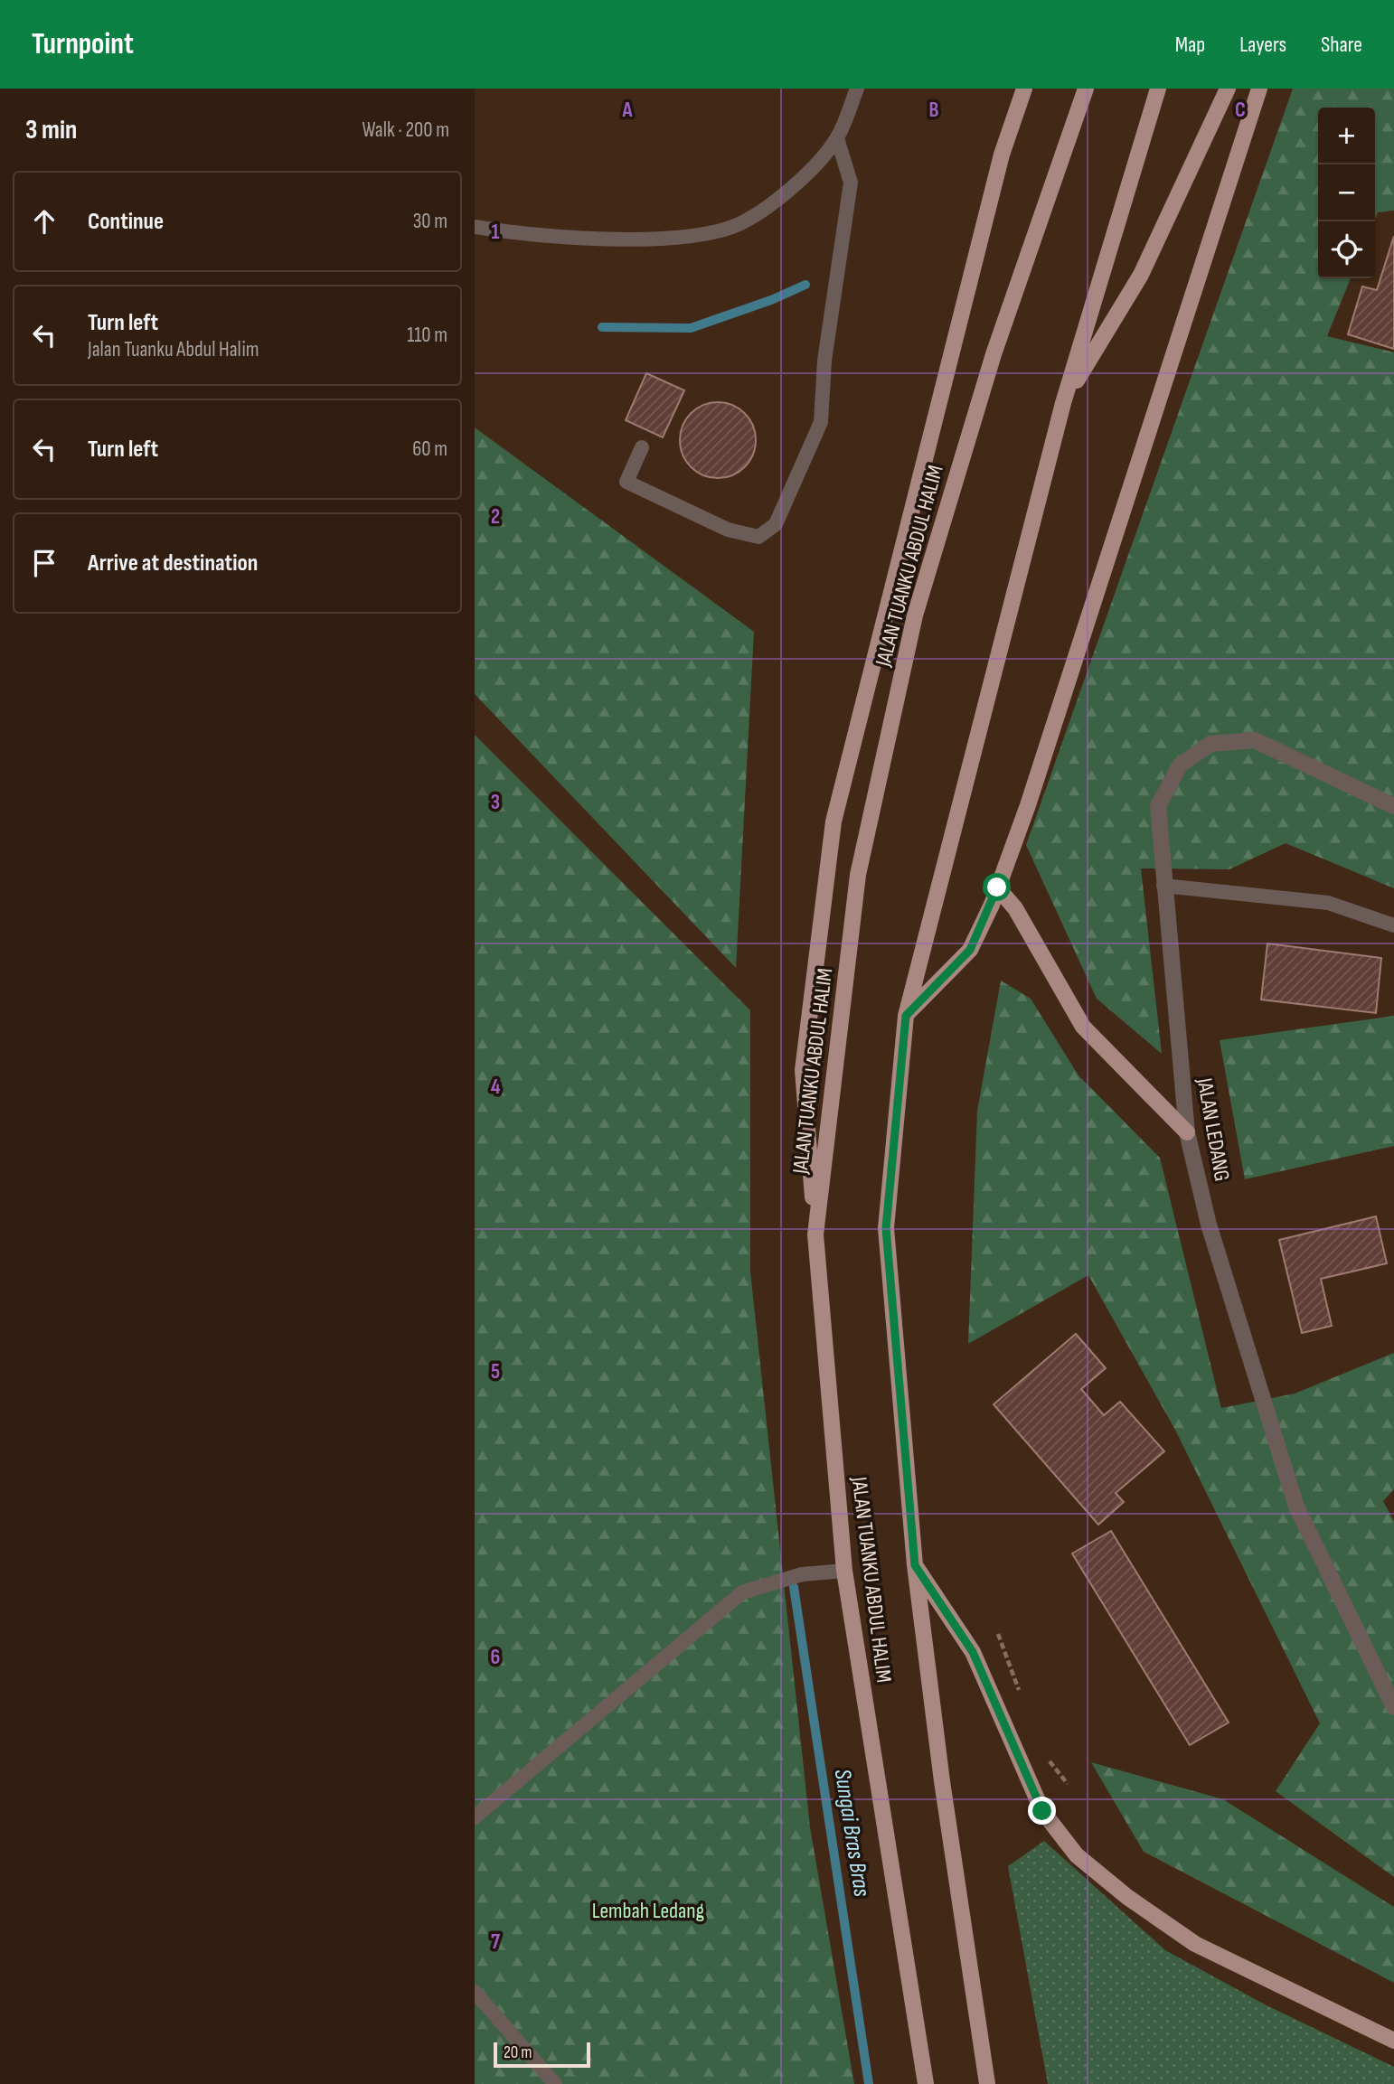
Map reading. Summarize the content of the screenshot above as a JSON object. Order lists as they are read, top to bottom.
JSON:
{
  "streets": {
    "main road": ["JALAN TUANKU ABDUL HALIM"],
    "street": ["JALAN LEDANG"]
  },
  "water": ["Sungai Bras Bras"],
  "parks": ["Lembah Ledang"],
  "scale_bar": "20 m",
  "page": {
    "header": "Turnpoint",
    "nav": ["Map", "Layers", "Share"],
    "heading": ["3 min", "Walk · 200 m"],
    "map_buttons": ["+", "−"],
    "list": [
      ["Continue", "30 m"],
      ["Turn left", "Jalan Tuanku Abdul Halim", "110 m"],
      ["Turn left", "60 m"],
      "Arrive at destination"
    ],
    "scale": "20 m"
  },
  "grid": {
    "columns": ["A", "B", "C"],
    "rows": [
      "1",
      "2",
      "3",
      "4",
      "5",
      "6",
      "7"
    ]
  }
}
